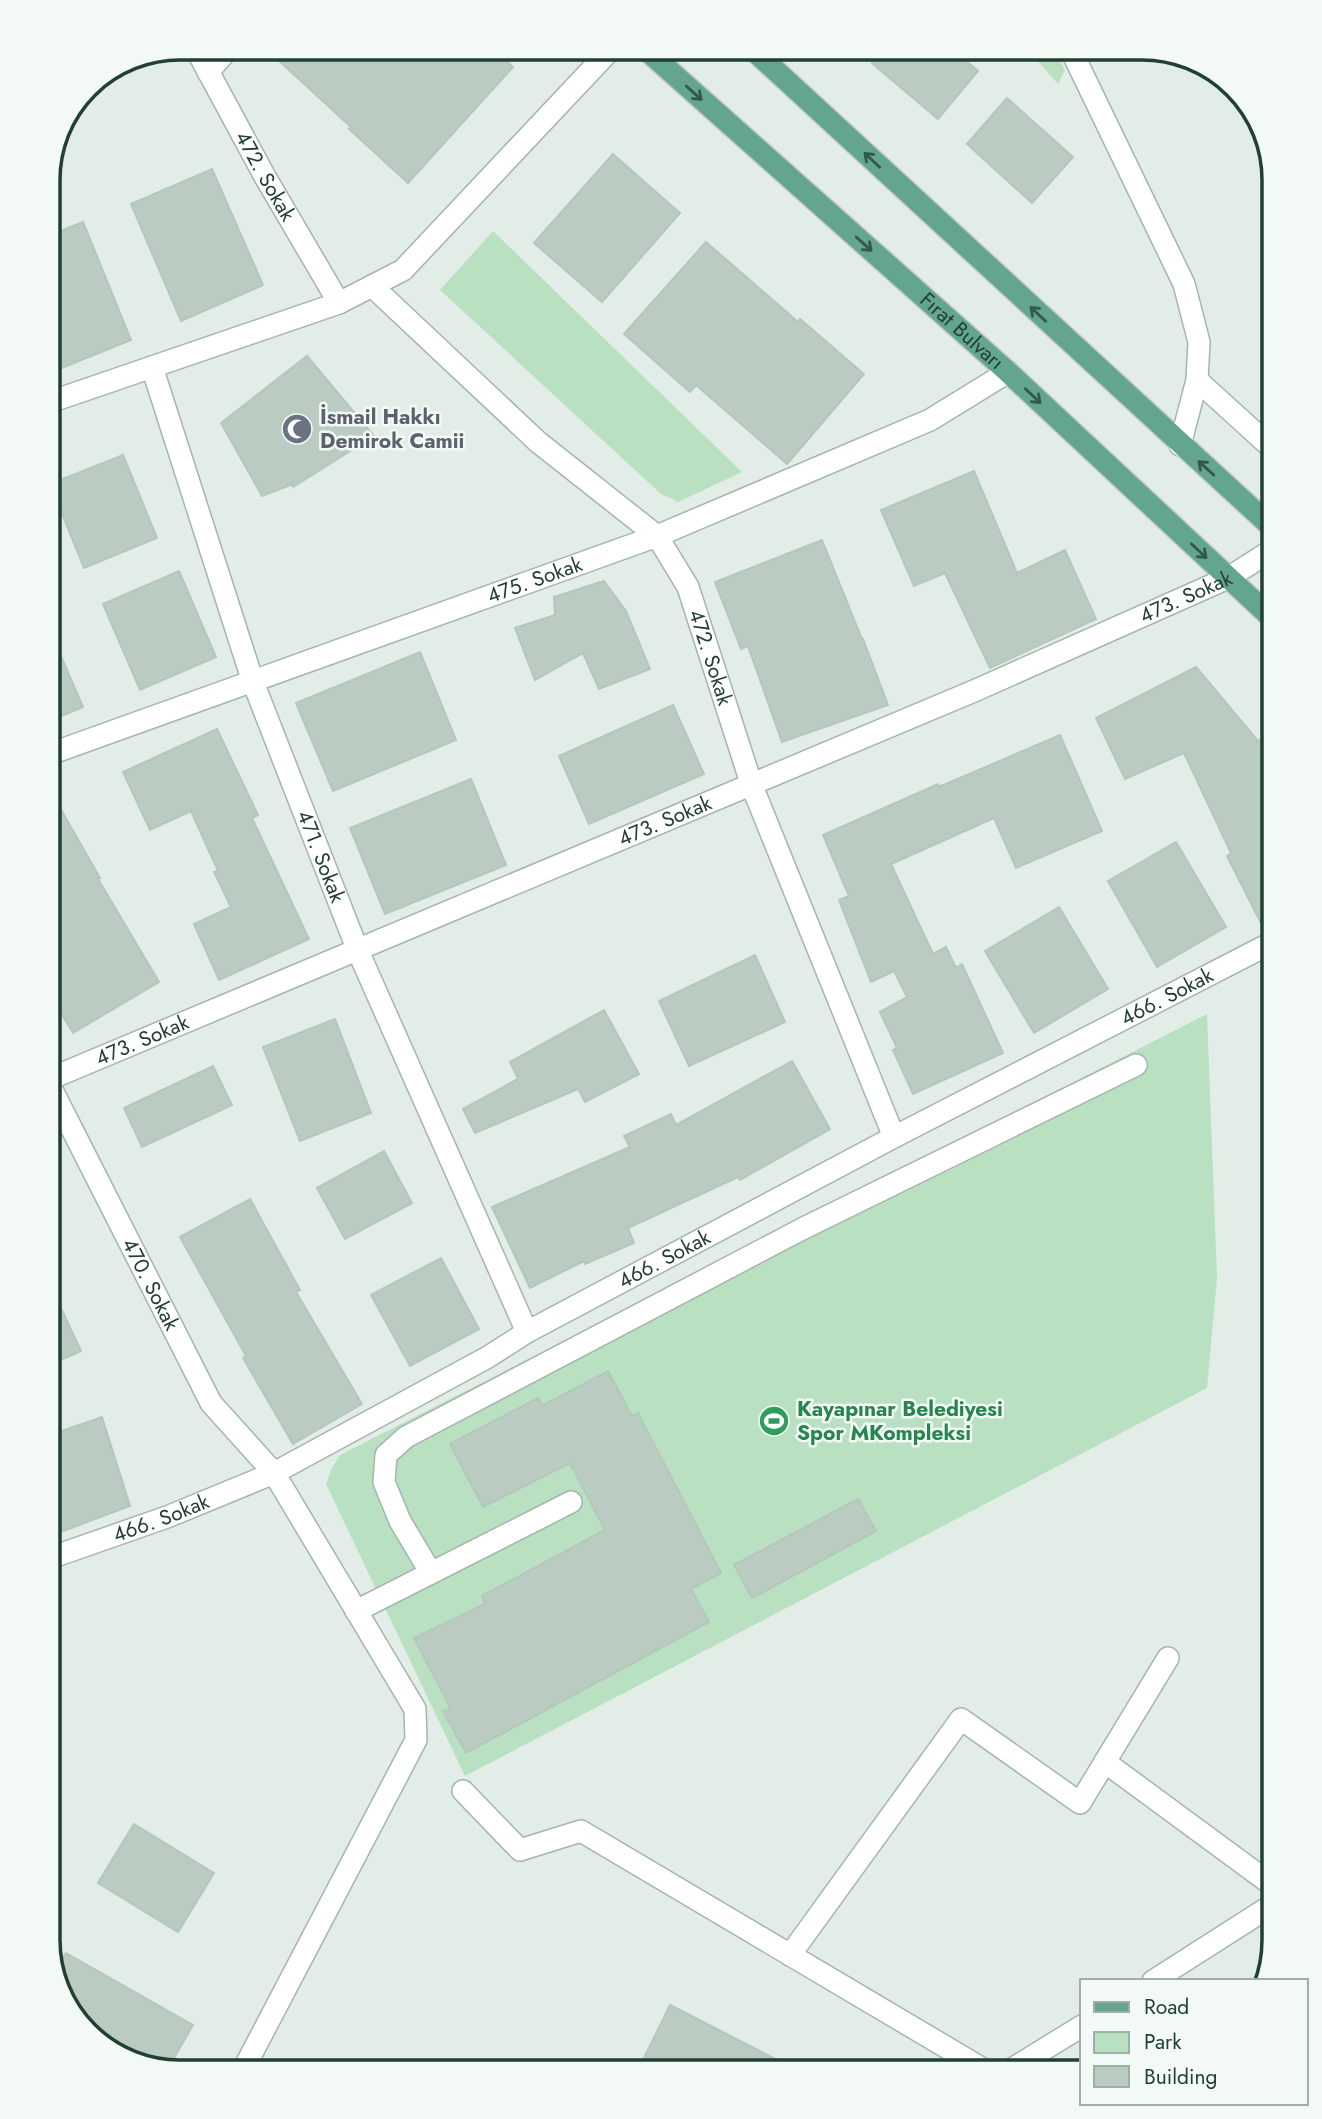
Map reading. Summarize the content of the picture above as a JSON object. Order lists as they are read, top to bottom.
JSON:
{
  "streets": {
    "main road": ["Fırat Bulvarı"],
    "street": [
      "472. Sokak",
      "475. Sokak",
      "473. Sokak",
      "471. Sokak",
      "466. Sokak",
      "470. Sokak"
    ]
  },
  "crossings": [
    ["472. Sokak", "475. Sokak"],
    ["472. Sokak", "473. Sokak"],
    ["472. Sokak", "466. Sokak"],
    ["Fırat Bulvarı", "475. Sokak"],
    ["Fırat Bulvarı", "473. Sokak"],
    ["475. Sokak", "471. Sokak"],
    ["473. Sokak", "471. Sokak"],
    ["471. Sokak", "466. Sokak"],
    ["466. Sokak", "470. Sokak"]
  ],
  "places": {
    "mosque": ["İsmail Hakkı Demirok Camii"],
    "sports": ["Kayapınar Belediyesi Spor MKompleksi"]
  },
  "legend": ["Road", "Park", "Building"]
}
